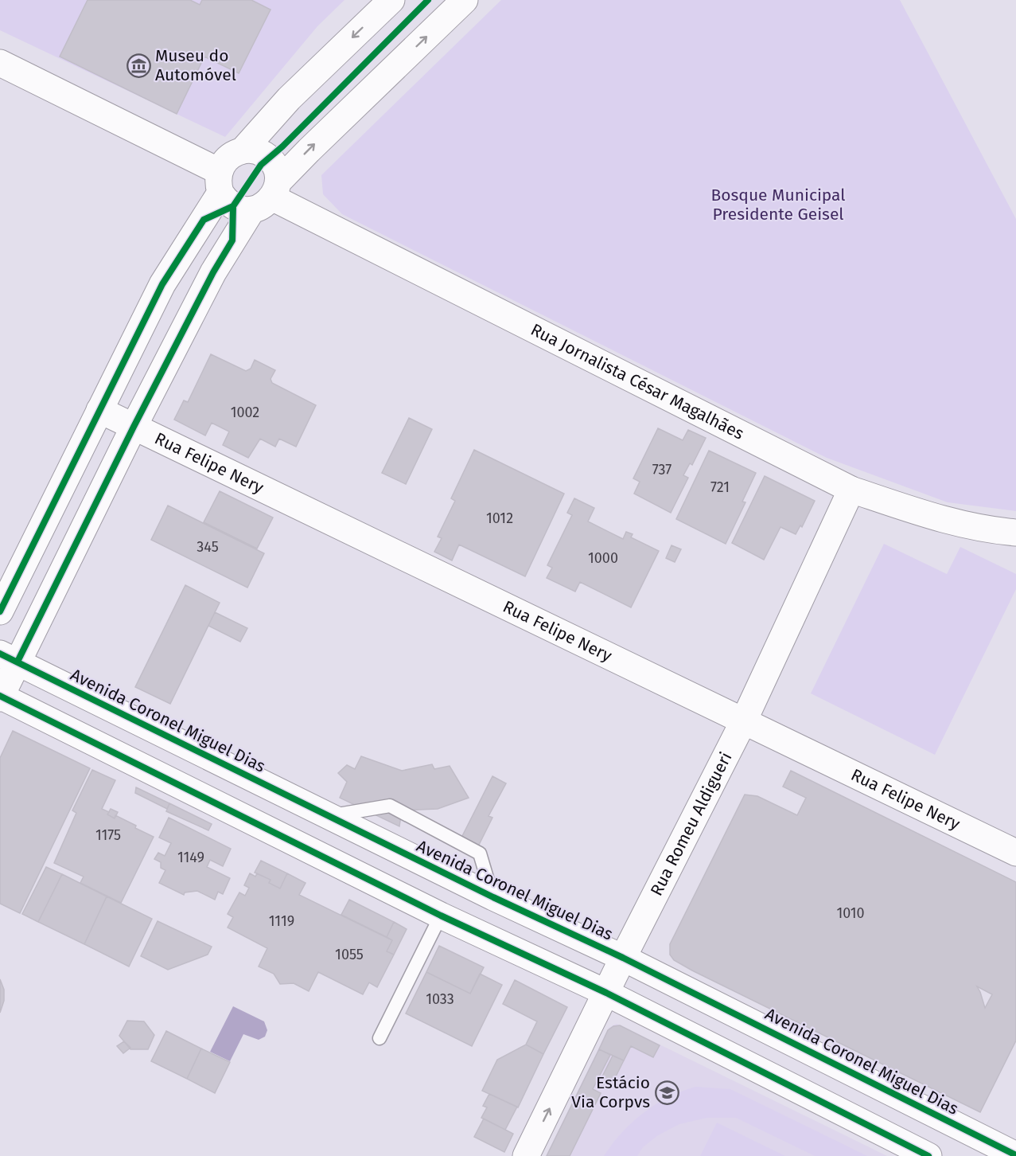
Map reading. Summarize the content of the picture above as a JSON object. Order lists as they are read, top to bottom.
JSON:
{
  "streets": {
    "main road": [
      "Rua Jornalista César Magalhães",
      "Rua Felipe Nery",
      "Avenida Coronel Miguel Dias",
      "Rua Romeu Aldigueri"
    ]
  },
  "crossings": [
    ["Rua Jornalista César Magalhães", "Rua Romeu Aldigueri"],
    ["Rua Felipe Nery", "Rua Romeu Aldigueri"],
    ["Avenida Coronel Miguel Dias", "Rua Romeu Aldigueri"]
  ],
  "parks": ["Bosque Municipal Presidente Geisel"],
  "places": {
    "museum": ["Museu do Automóvel"],
    "school or university": ["Estácio Via Corpvs"]
  },
  "house_numbers": [
    "1002",
    "737",
    "721",
    "1012",
    "345",
    "1000",
    "1175",
    "1149",
    "1010",
    "1119",
    "1055",
    "1033"
  ]
}
